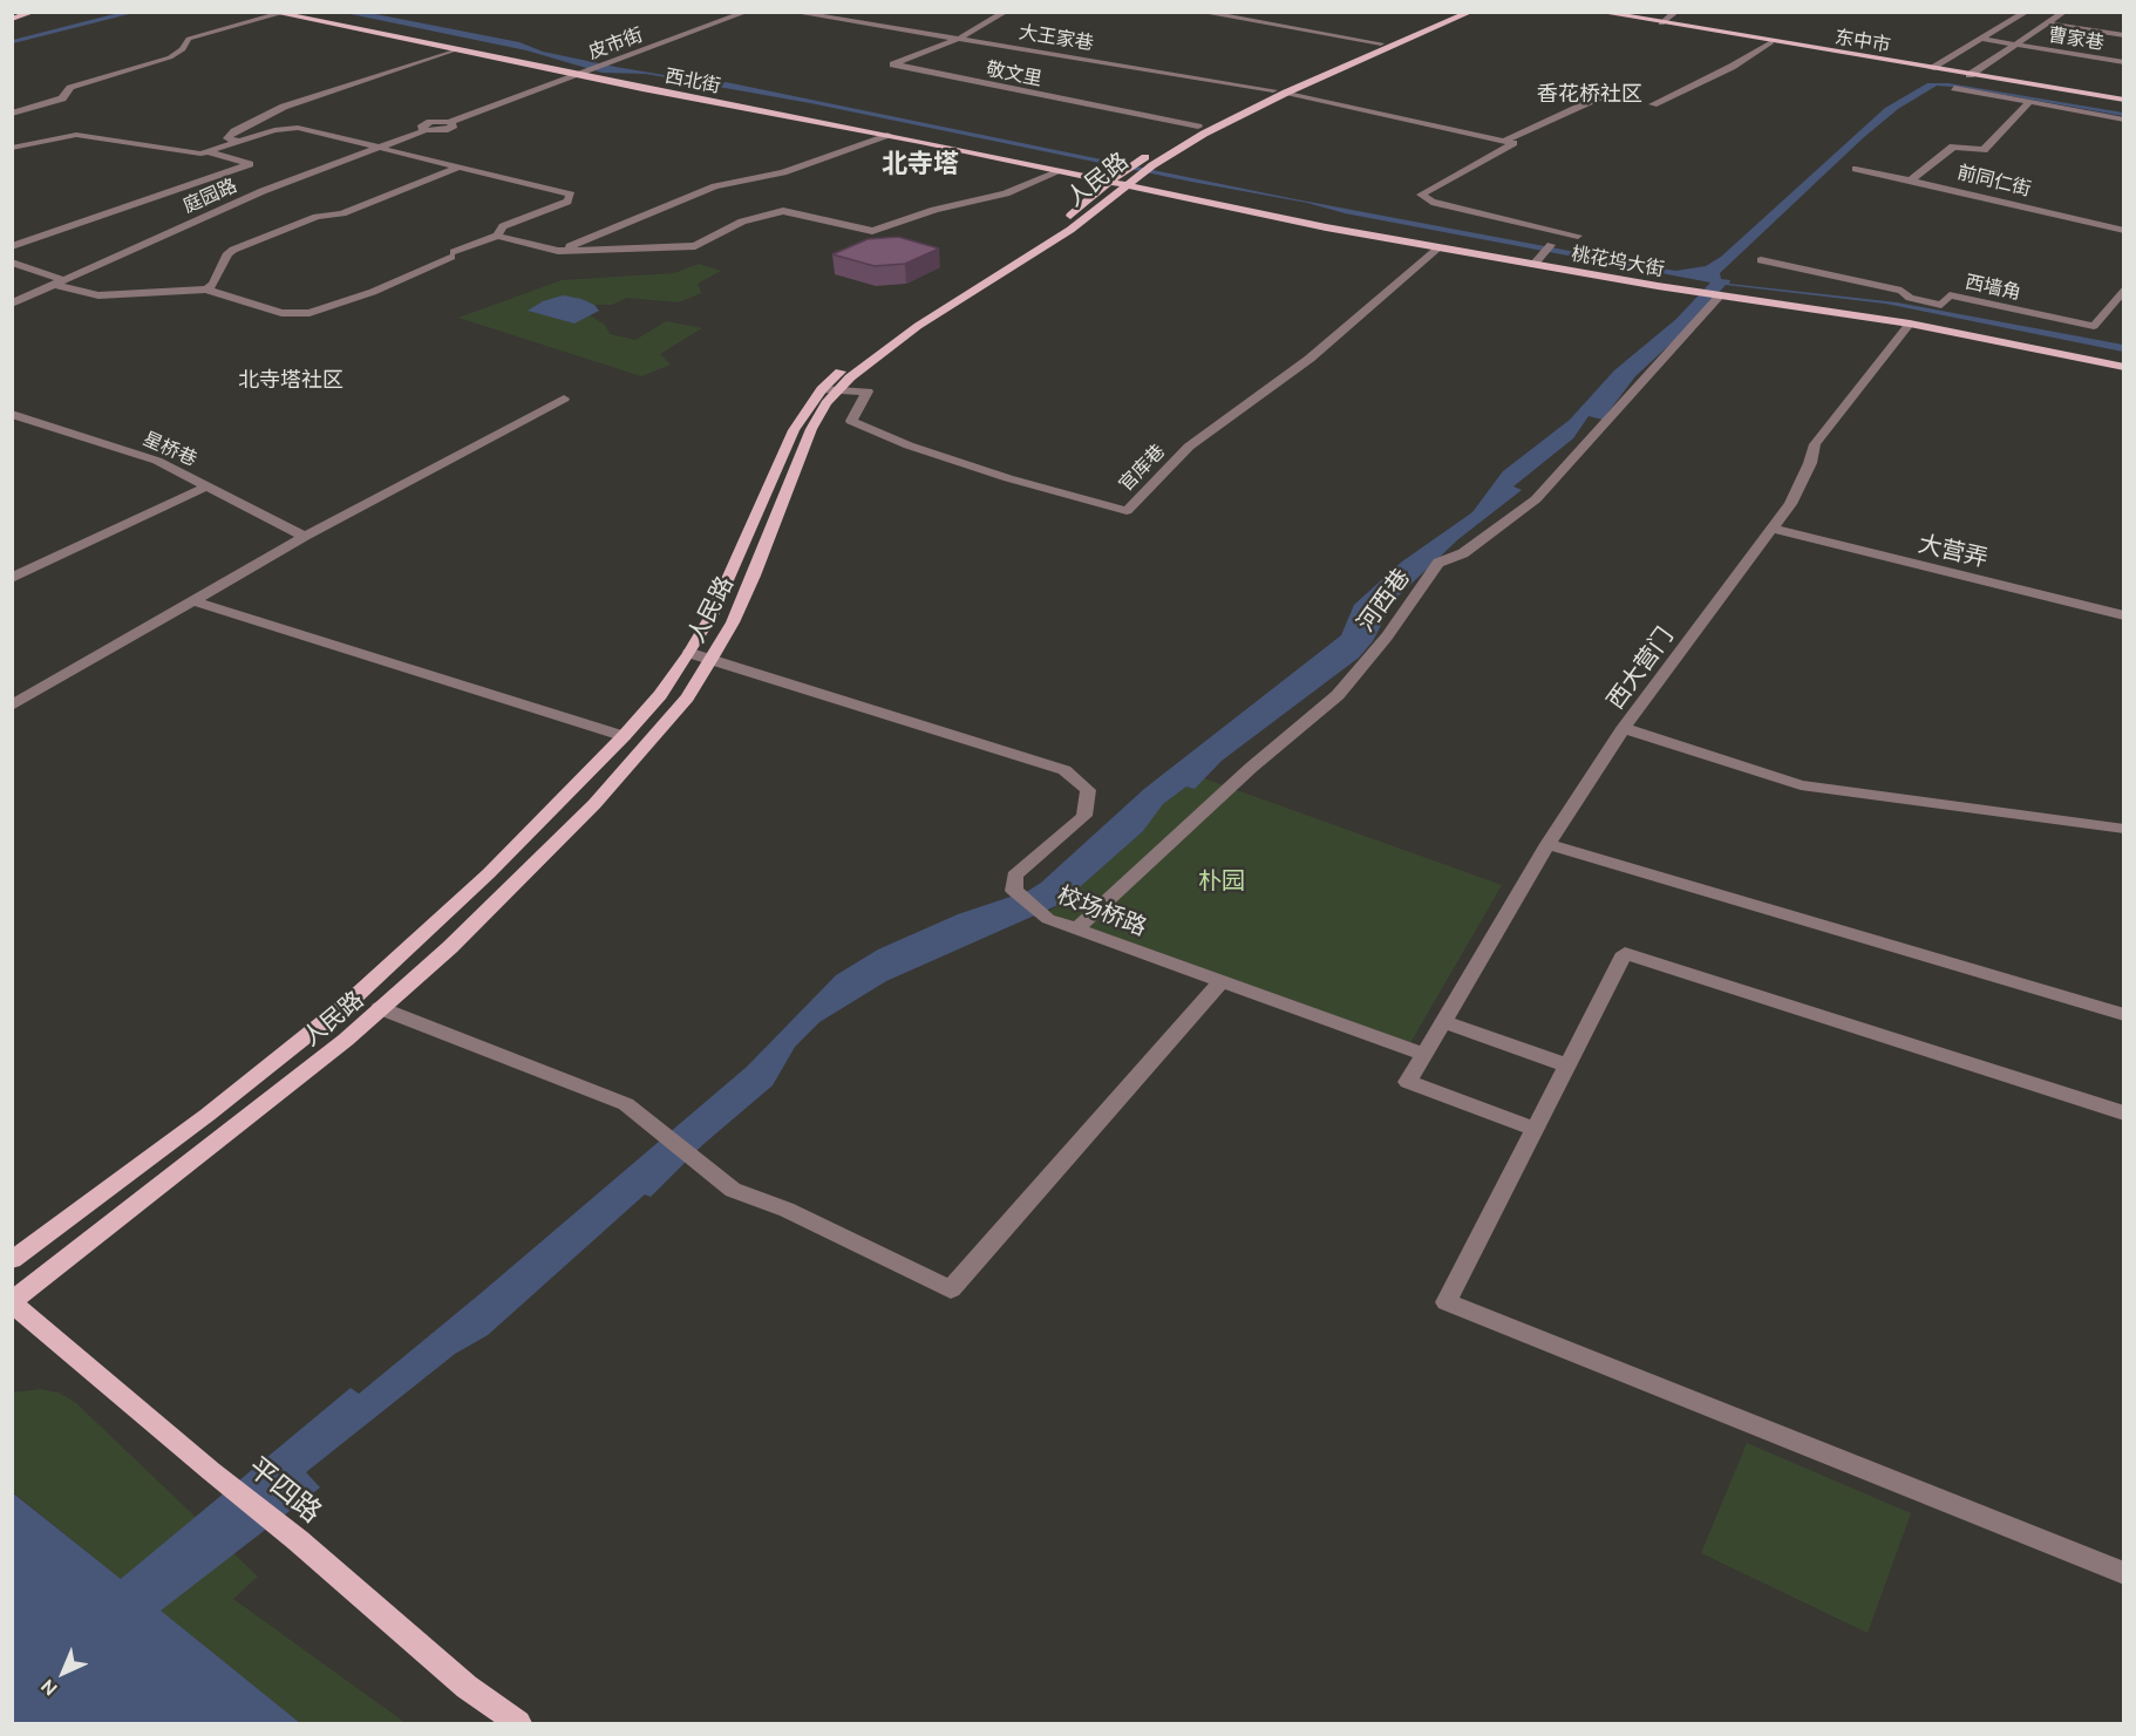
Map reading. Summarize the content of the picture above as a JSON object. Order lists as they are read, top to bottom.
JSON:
{
  "streets": {
    "main road": [
      "东中市",
      "西北街",
      "人民路",
      "桃花坞大街",
      "平四路"
    ],
    "street": [
      "大王家巷",
      "曹家巷",
      "皮市街",
      "敬文里",
      "前同仁街",
      "庭园路",
      "西墙角",
      "星桥巷",
      "官库巷",
      "大营弄",
      "河西巷",
      "西大营门",
      "校场桥路"
    ]
  },
  "crossings": [
    ["大王家巷", "敬文里"],
    ["大王家巷", "人民路"],
    ["皮市街", "西北街"],
    ["皮市街", "庭园路"],
    ["敬文里", "人民路"],
    ["西北街", "人民路"],
    ["西北街", "庭园路"],
    ["西北街", "桃花坞大街"],
    ["人民路", "桃花坞大街"],
    ["人民路", "官库巷"],
    ["人民路", "校场桥路"],
    ["人民路", "平四路"],
    ["桃花坞大街", "官库巷"],
    ["桃花坞大街", "河西巷"],
    ["桃花坞大街", "西大营门"],
    ["大营弄", "西大营门"],
    ["河西巷", "校场桥路"],
    ["西大营门", "校场桥路"]
  ],
  "districts": ["香花桥社区", "北寺塔", "北寺塔社区"],
  "parks": ["朴园"],
  "north": "bottom left"
}
